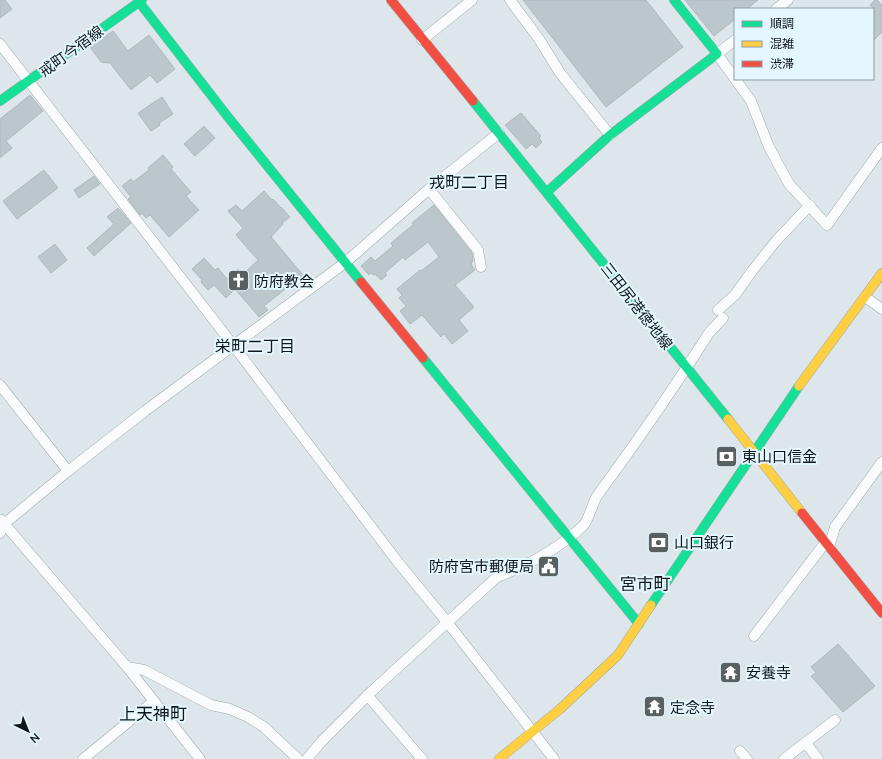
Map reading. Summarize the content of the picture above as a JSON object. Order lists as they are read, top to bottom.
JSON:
{
  "streets": {
    "street": ["戒町今宿線", "三田尻港徳地線"]
  },
  "districts": [
    "戎町二丁目",
    "栄町二丁目",
    "宮市町",
    "上天神町"
  ],
  "places": {
    "church": ["防府教会"],
    "bank": ["東山口信金", "山口銀行"],
    "public building": ["防府宮市郵便局"],
    "temple": ["安養寺", "定念寺"]
  },
  "legend": ["順調", "混雑", "渋滞"],
  "north": "bottom right"
}
